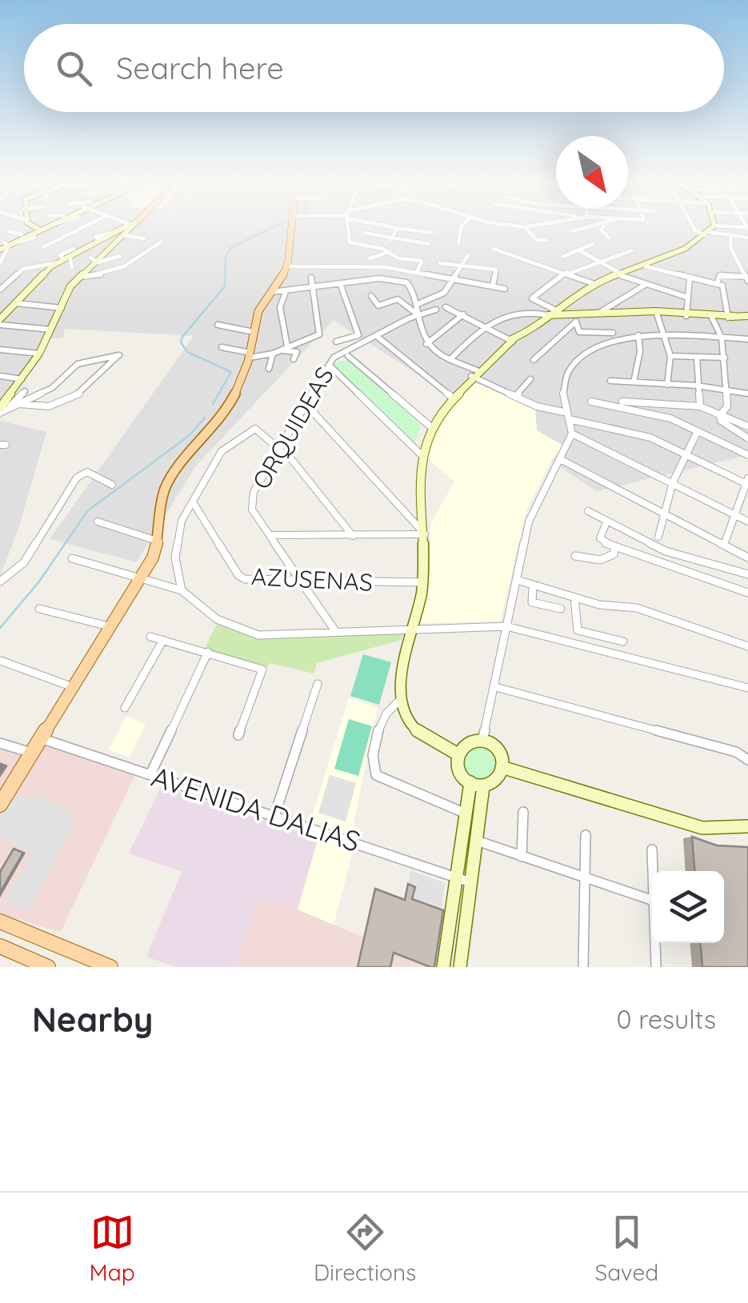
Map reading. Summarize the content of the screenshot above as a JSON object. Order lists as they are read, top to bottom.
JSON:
{
  "streets": {
    "street": ["ORQUIDEAS", "AZUSENAS", "AVENIDA DALIAS"]
  },
  "crossings": [
    ["ORQUIDEAS", "AZUSENAS"]
  ],
  "north": "bottom right",
  "page": {
    "search": "Search here",
    "heading": ["Nearby", "0 results"],
    "nav": ["Map", "Directions", "Saved"]
  }
}
